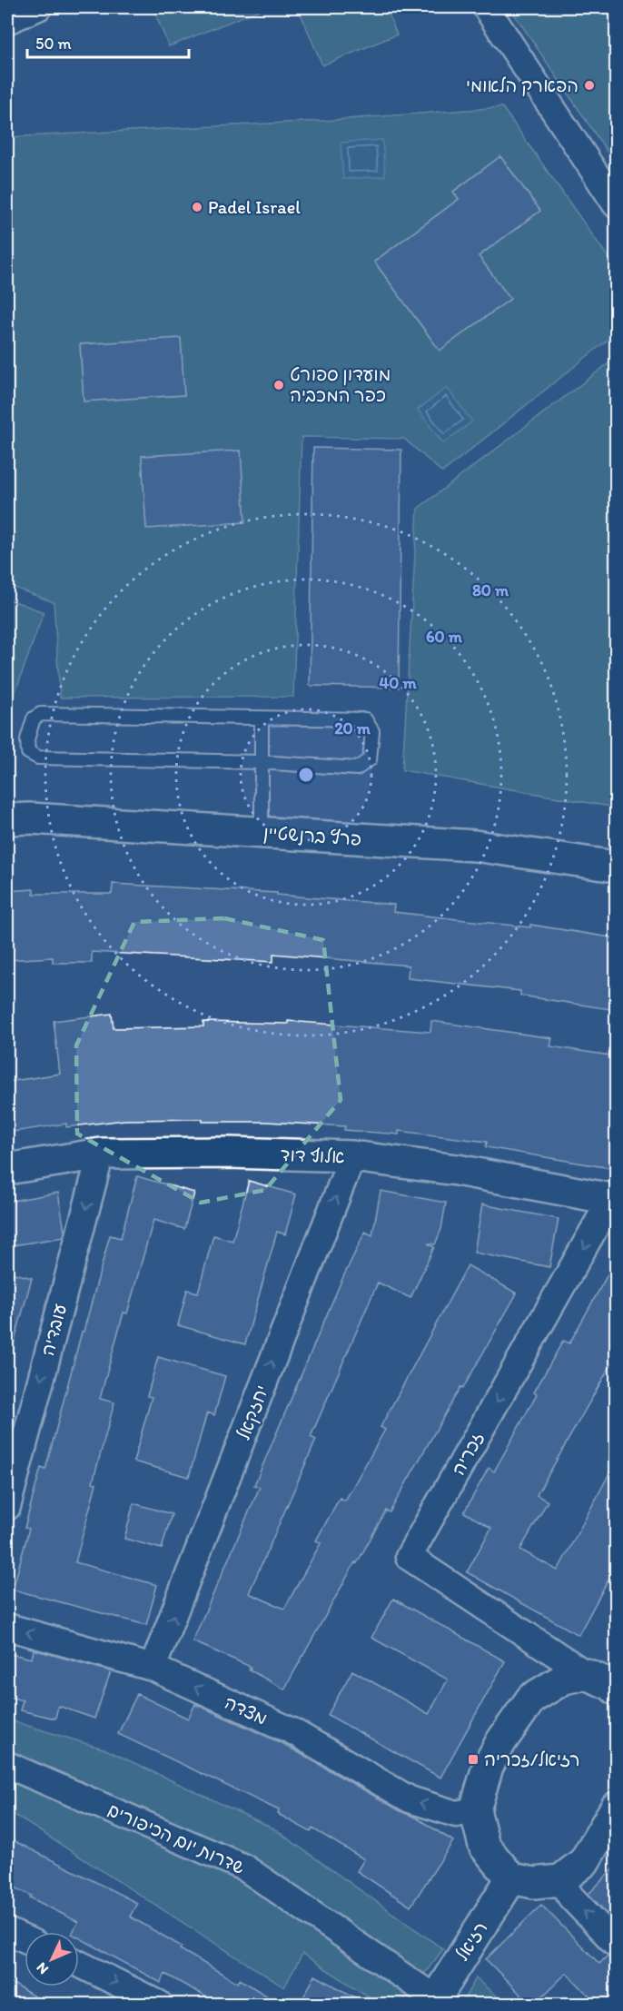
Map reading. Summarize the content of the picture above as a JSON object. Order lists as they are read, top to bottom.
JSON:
{
  "streets": {
    "street": [
      "פרץ ברנשטיין",
      "אלוף דוד",
      "עובדיה",
      "יחזקאל",
      "זכריה",
      "מצדה",
      "שדרות יום הכיפורים",
      "רזיאל"
    ]
  },
  "crossings": [
    ["אלוף דוד", "עובדיה"],
    ["אלוף דוד", "יחזקאל"],
    ["אלוף דוד", "זכריה"],
    ["יחזקאל", "מצדה"],
    ["שדרות יום הכיפורים", "רזיאל"]
  ],
  "one_way": ["עובדיה", "יחזקאל", "מצדה"],
  "places": {
    "other": ["הפארק הלאומי", "Padel Israel", "מועדון ספורט כפר המכביה"],
    "transit": ["רזיאל/זכריה"]
  },
  "scale_bar": "50 m",
  "north": "bottom left",
  "rings": [
    "80 m",
    "60 m",
    "40 m",
    "20 m"
  ]
}
